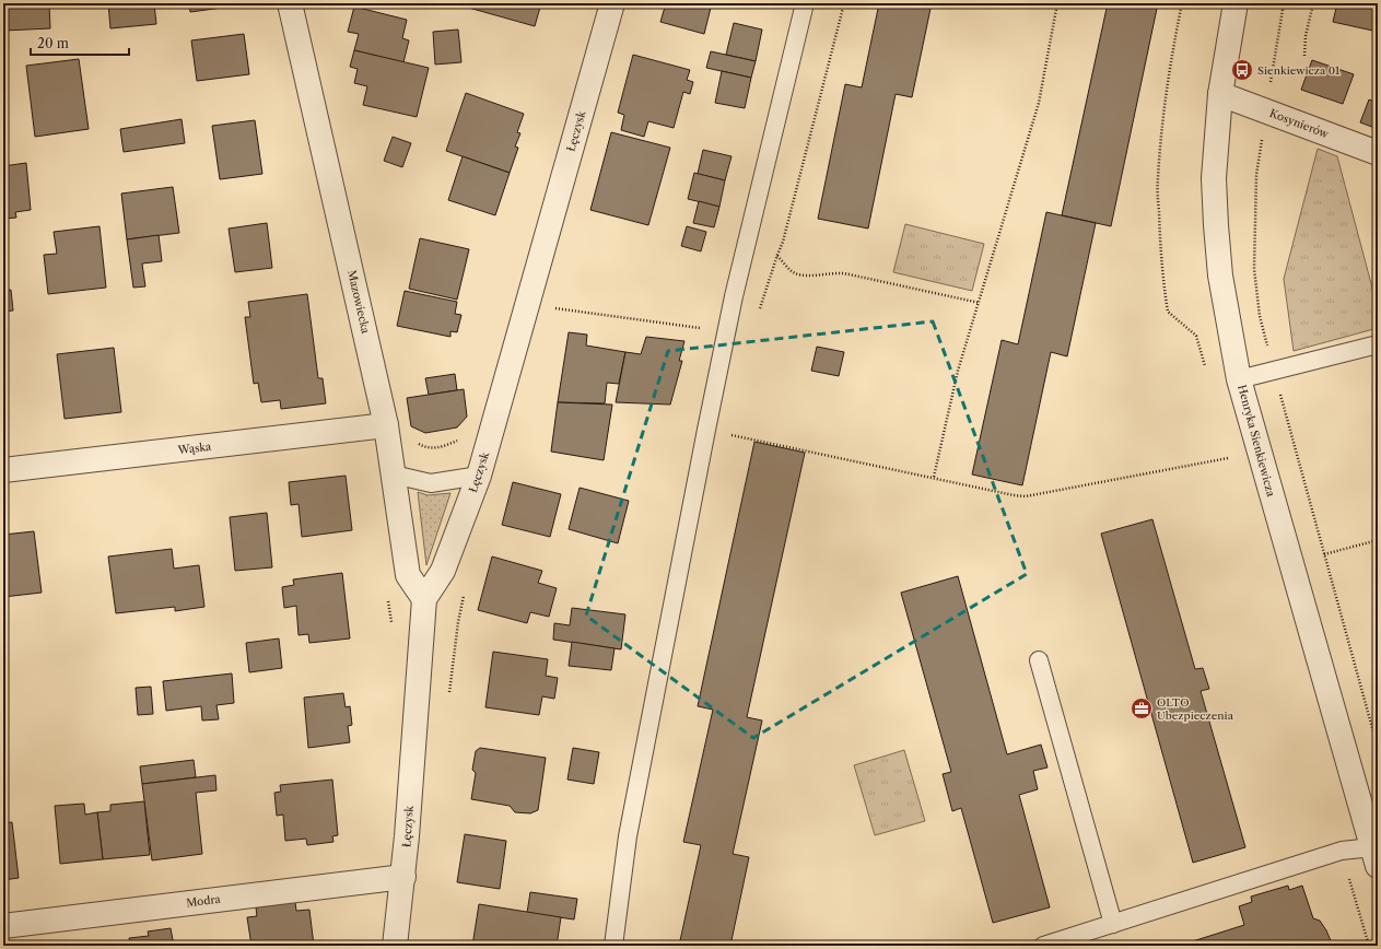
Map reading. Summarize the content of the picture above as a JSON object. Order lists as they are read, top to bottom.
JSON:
{
  "streets": {
    "street": [
      "Kosynierów",
      "Łęczysk",
      "Mazowiecka",
      "Henryka Sienkiewicza",
      "Wąska",
      "Modra"
    ]
  },
  "crossings": [
    ["Kosynierów", "Henryka Sienkiewicza"],
    ["Łęczysk", "Mazowiecka"],
    ["Łęczysk", "Modra"],
    ["Mazowiecka", "Wąska"]
  ],
  "places": {
    "bus stop": ["Sienkiewicza 01"],
    "office": ["OLTO Ubezpieczenia"]
  },
  "scale_bar": "20 m"
}
